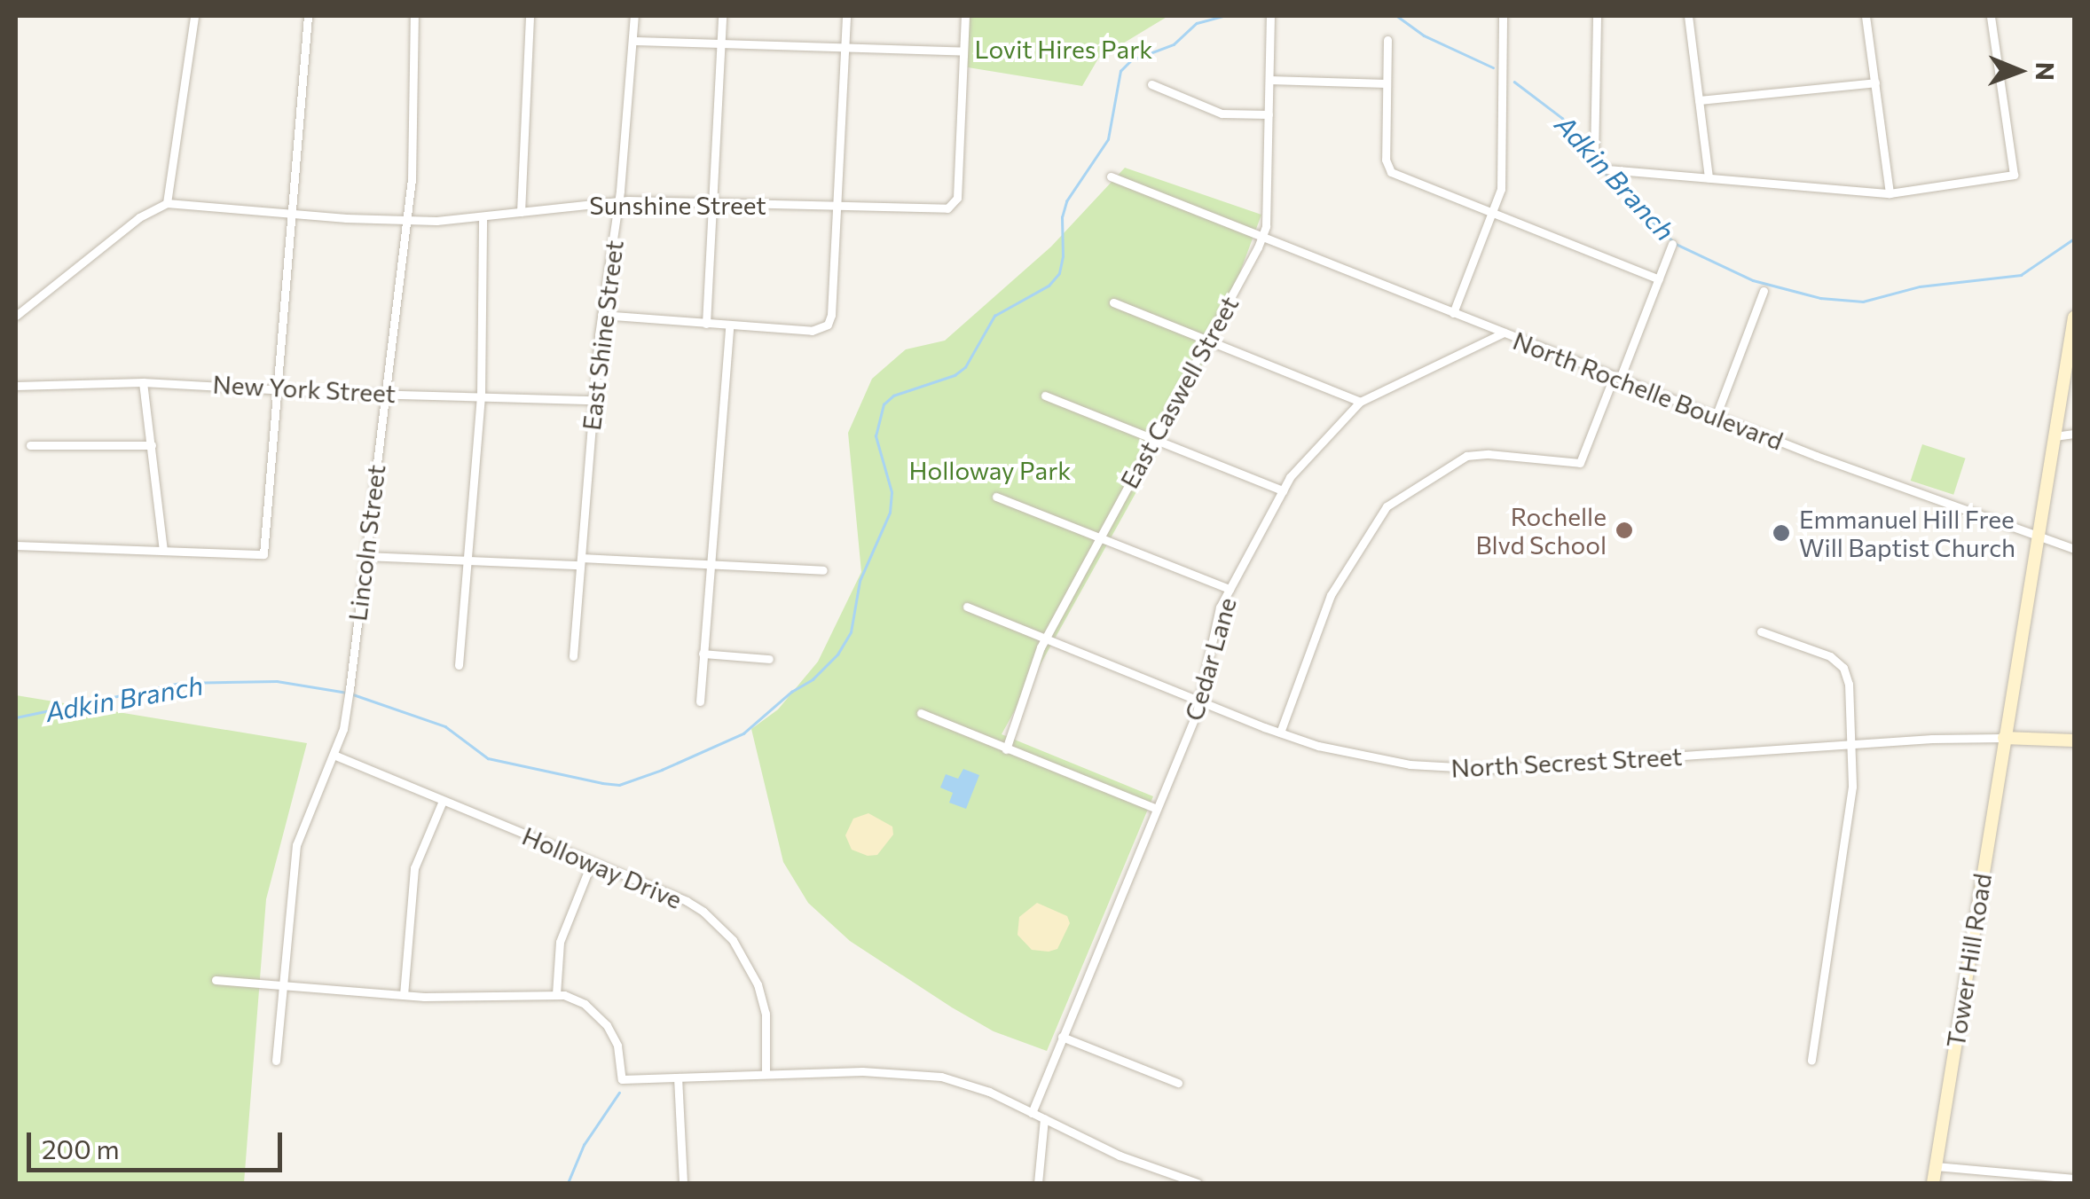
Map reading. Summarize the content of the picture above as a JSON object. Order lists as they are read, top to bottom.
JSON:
{
  "streets": {
    "street": [
      "Sunshine Street",
      "East Shine Street",
      "New York Street",
      "North Rochelle Boulevard",
      "East Caswell Street",
      "Lincoln Street",
      "Cedar Lane",
      "North Secrest Street",
      "Holloway Drive",
      "Tower Hill Road"
    ]
  },
  "crossings": [
    ["Sunshine Street", "East Shine Street"],
    ["Sunshine Street", "Lincoln Street"],
    ["East Shine Street", "New York Street"],
    ["New York Street", "Lincoln Street"],
    ["North Rochelle Boulevard", "East Caswell Street"],
    ["North Rochelle Boulevard", "Cedar Lane"],
    ["North Rochelle Boulevard", "Tower Hill Road"],
    ["East Caswell Street", "North Secrest Street"],
    ["Lincoln Street", "Holloway Drive"],
    ["Cedar Lane", "North Secrest Street"],
    ["North Secrest Street", "Tower Hill Road"]
  ],
  "water": ["Adkin Branch"],
  "parks": ["Lovit Hires Park", "Holloway Park"],
  "places": ["Rochelle Blvd School", "Emmanuel Hill Free Will Baptist Church"],
  "scale_bar": "200 m",
  "north": "right"
}
